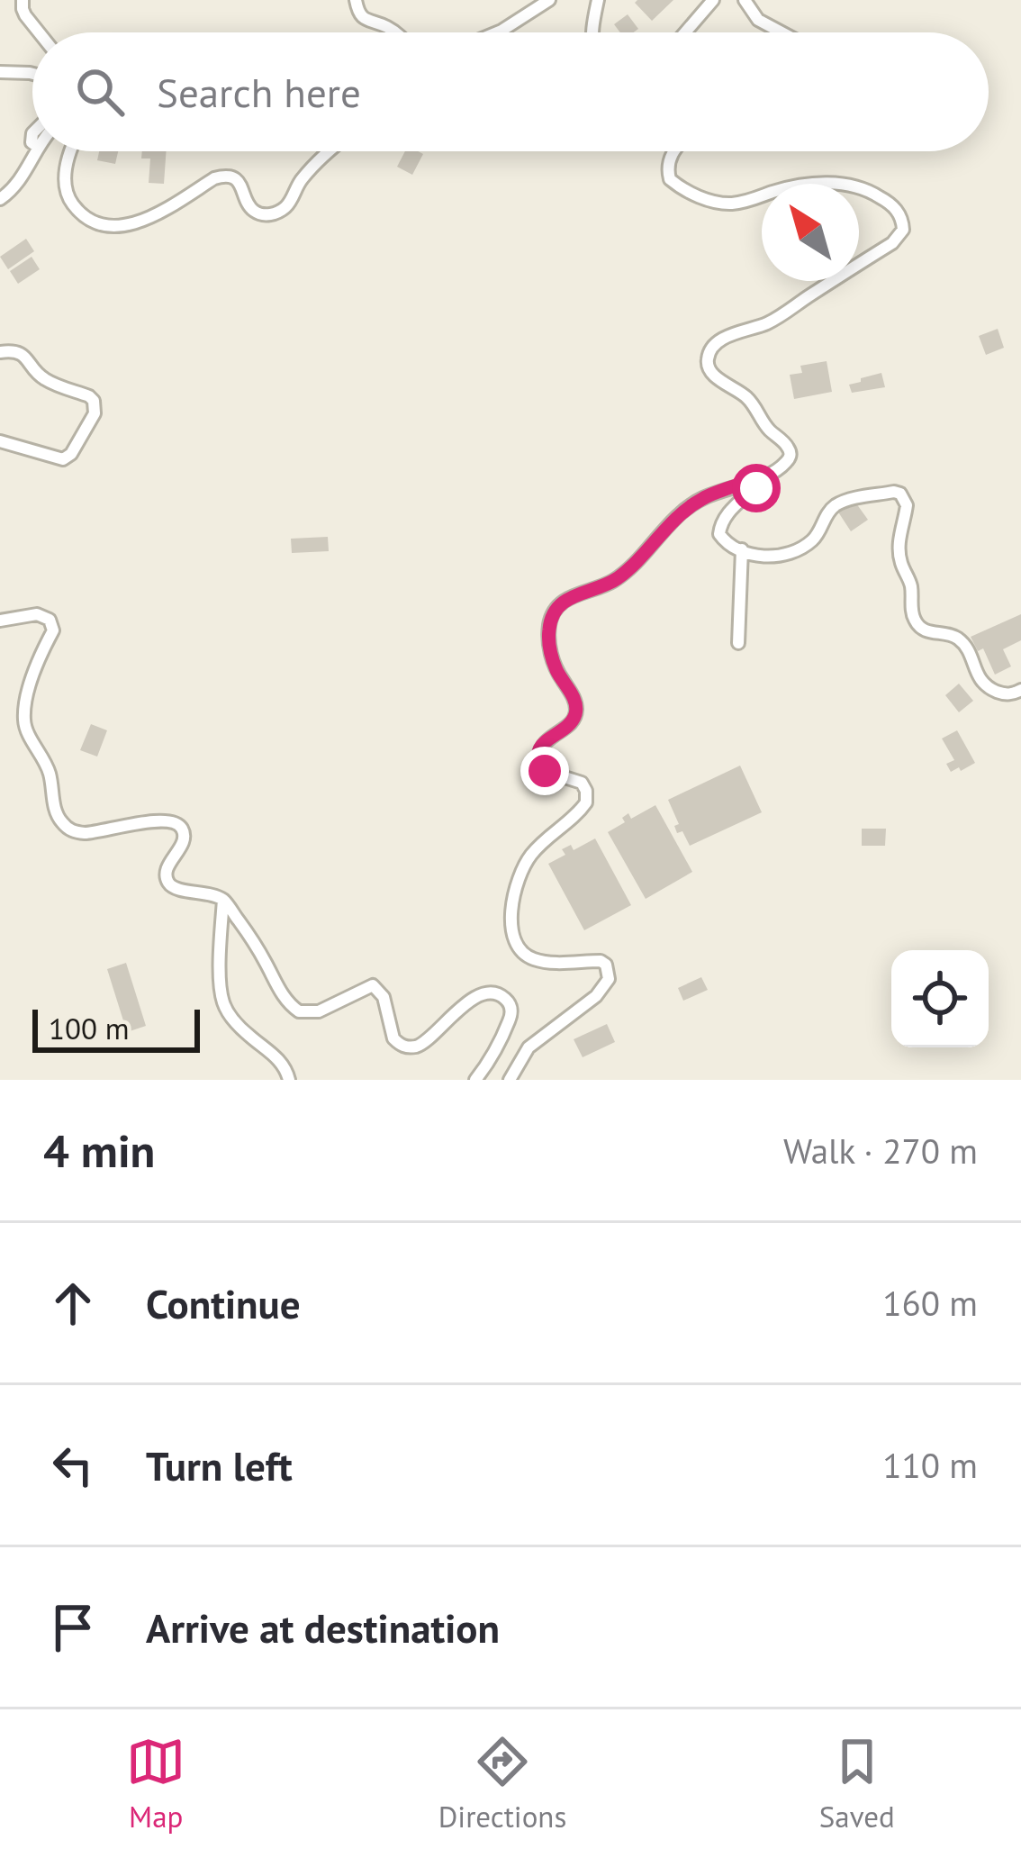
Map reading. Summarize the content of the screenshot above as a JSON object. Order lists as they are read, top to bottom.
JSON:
{
  "scale_bar": "100 m",
  "north": "top left",
  "page": {
    "search": "Search here",
    "scale": "100 m",
    "heading": ["4 min", "Walk · 270 m"],
    "list": [
      ["Continue", "160 m"],
      ["Turn left", "110 m"],
      "Arrive at destination"
    ],
    "nav": ["Map", "Directions", "Saved"]
  }
}
